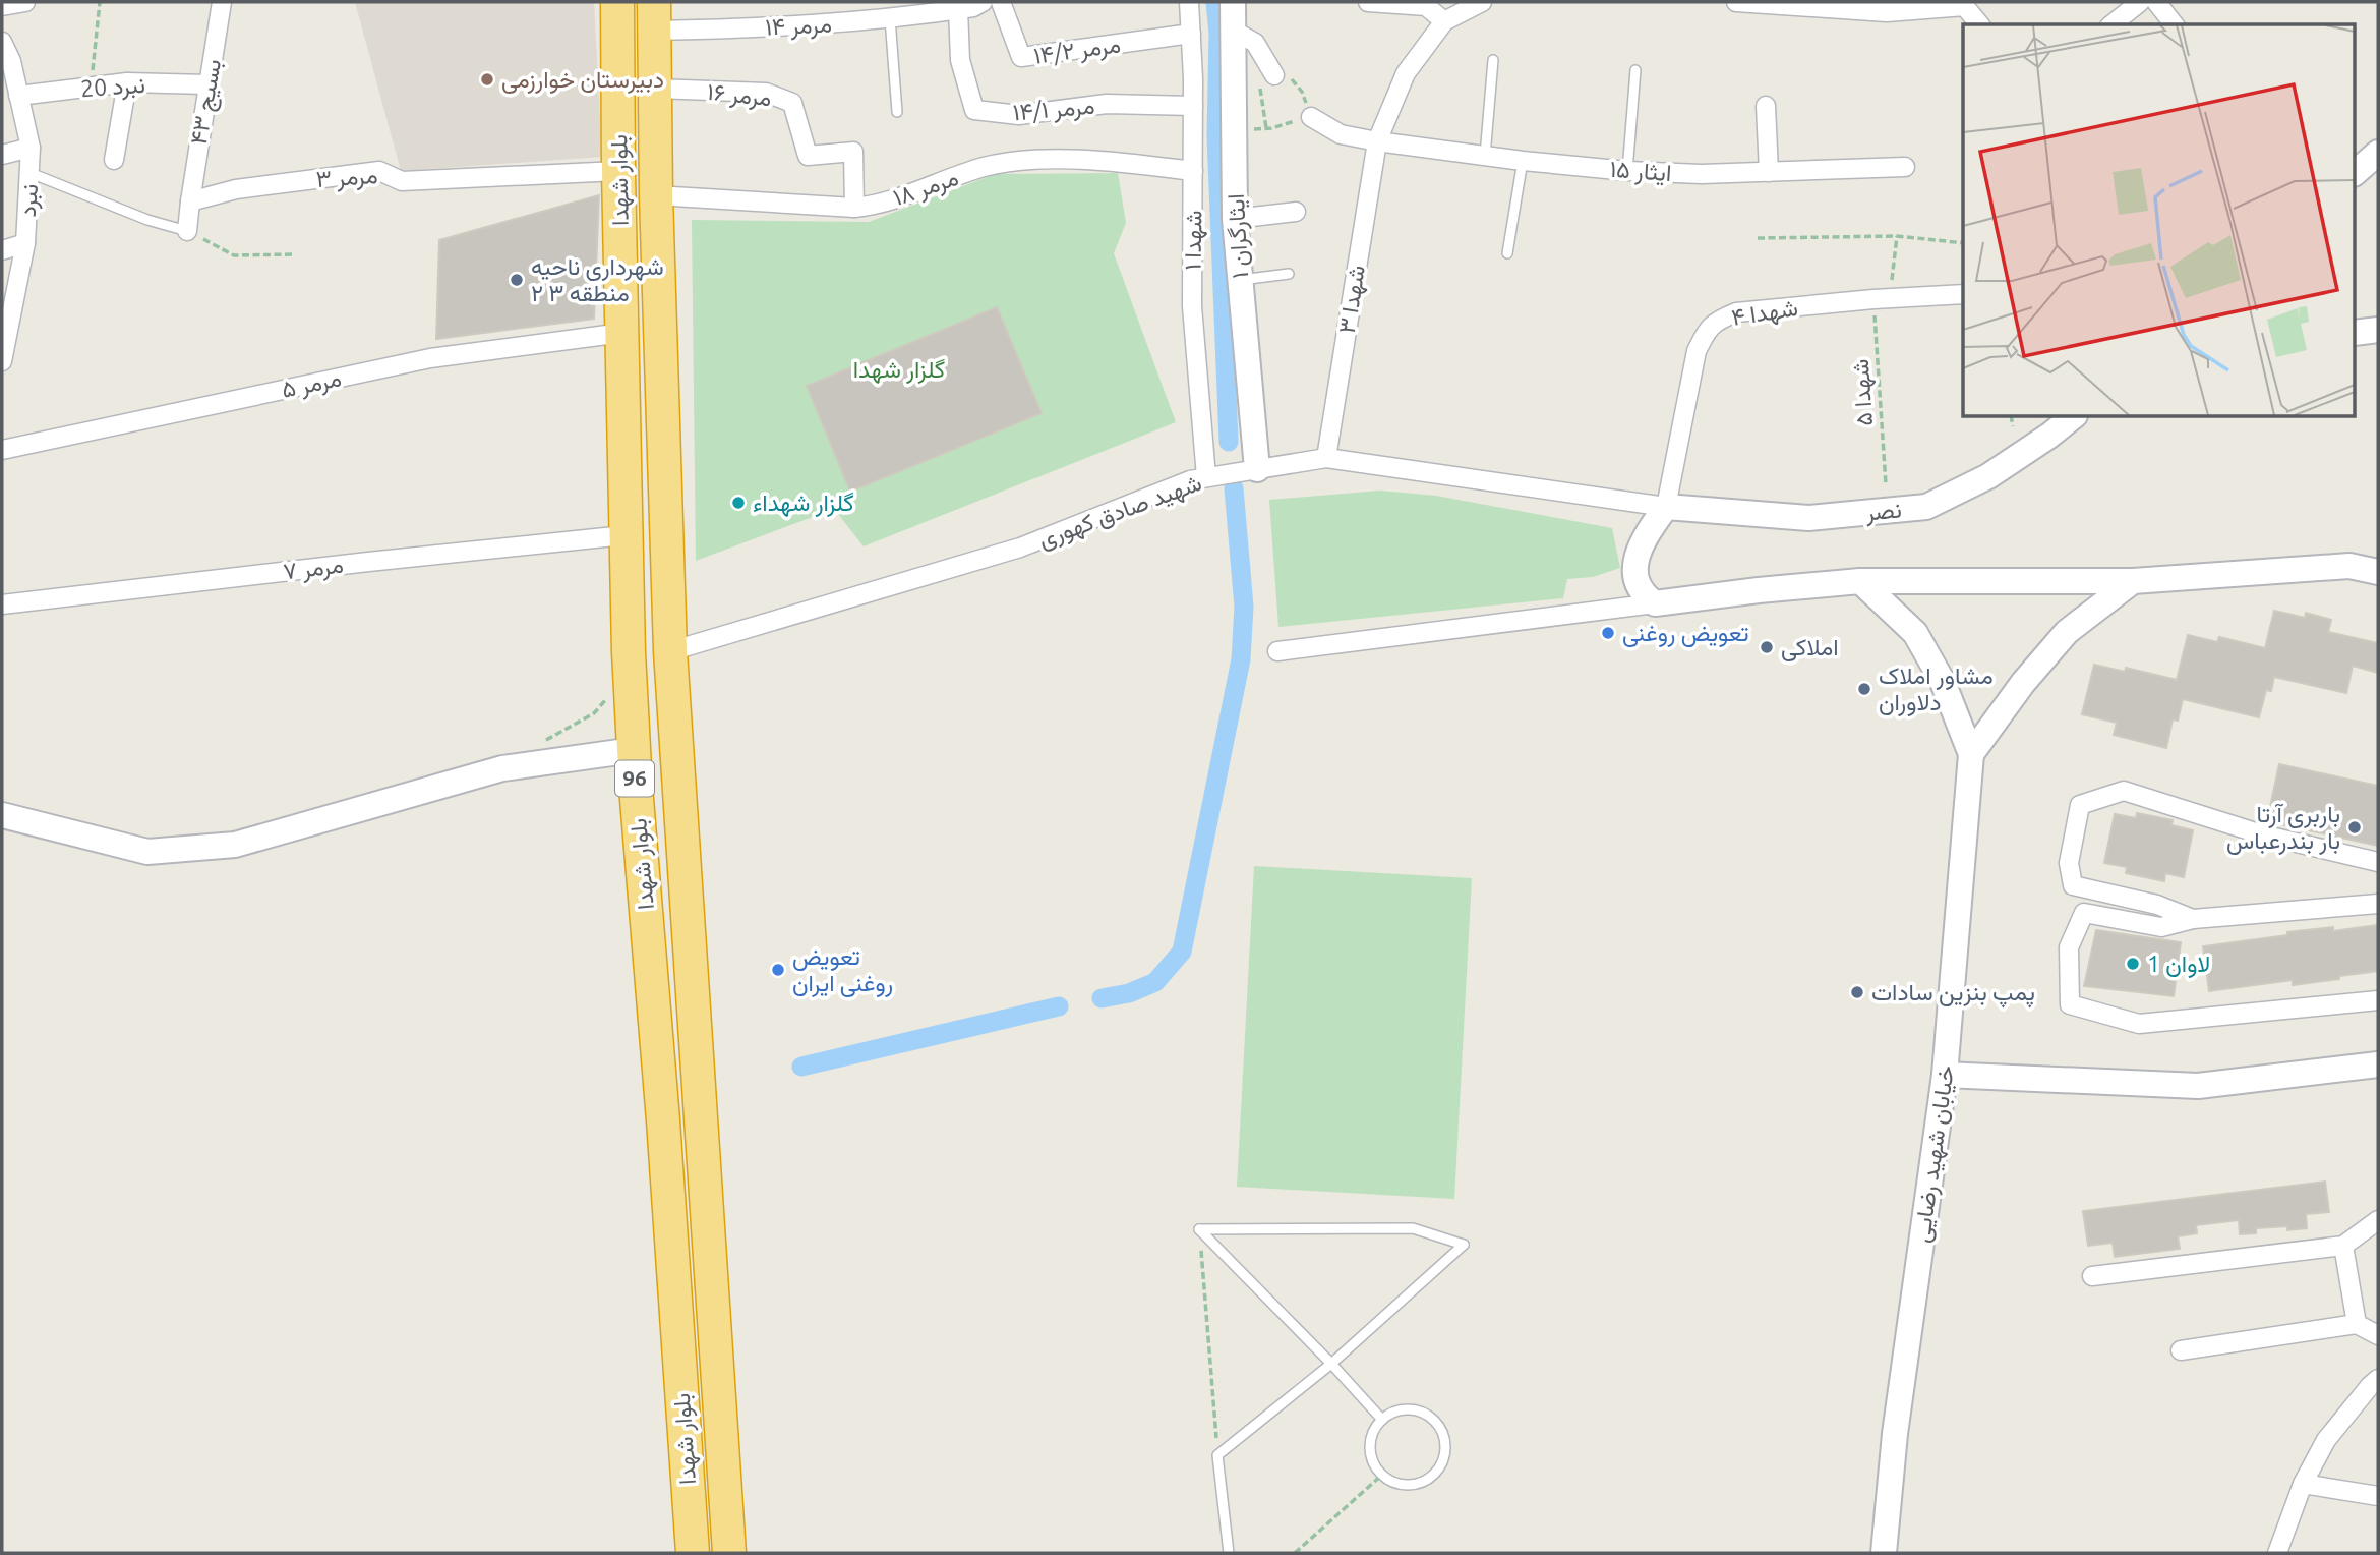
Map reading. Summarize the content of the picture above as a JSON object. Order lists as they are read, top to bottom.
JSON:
{
  "streets": {
    "highway": ["بلوار شهدا", "96"],
    "street": [
      "مرمر ۱۴",
      "مرمر ۱۴/۲",
      "نبرد 20",
      "مرمر ۱۶",
      "بسیج ۴۳",
      "مرمر ۱۴/۱",
      "ایثار ۱۵",
      "مرمر ۳",
      "مرمر ۱۸",
      "نبرد",
      "ایثارگران ۱",
      "شهدا ۱",
      "شهدا ۳",
      "شهدا ۴",
      "مرمر ۵",
      "شهید صادق کهوری",
      "نصر",
      "مرمر ۷",
      "خیابان شهید رضایی"
    ],
    "path": ["شهدا ۵"]
  },
  "crossings": [
    ["مرمر ۱۴", "مرمر ۱۴/۱"],
    ["مرمر ۱۴", "بلوار شهدا"],
    ["مرمر ۱۴/۲", "شهدا ۱"],
    ["نبرد 20", "بسیج ۴۳"],
    ["نبرد 20", "نبرد"],
    ["مرمر ۱۶", "بلوار شهدا"],
    ["مرمر ۱۶", "مرمر ۱۸"],
    ["بسیج ۴۳", "مرمر ۳"],
    ["مرمر ۱۴/۱", "شهدا ۱"],
    ["ایثار ۱۵", "شهدا ۳"],
    ["مرمر ۳", "بلوار شهدا"],
    ["بلوار شهدا", "مرمر ۱۸"],
    ["بلوار شهدا", "مرمر ۵"],
    ["بلوار شهدا", "شهید صادق کهوری"],
    ["بلوار شهدا", "مرمر ۷"],
    ["مرمر ۱۸", "شهدا ۱"],
    ["ایثارگران ۱", "شهید صادق کهوری"],
    ["شهدا ۱", "شهید صادق کهوری"],
    ["شهدا ۳", "شهید صادق کهوری"],
    ["شهدا ۴", "شهدا ۵"],
    ["شهدا ۴", "شهید صادق کهوری"],
    ["شهدا ۴", "نصر"],
    ["شهید صادق کهوری", "نصر"]
  ],
  "parks": ["گلزار شهدا"],
  "places": [
    "دبیرستان خوارزمی",
    "شهرداری ناحیه ۲ منطقه ۳",
    "گلزار شهداء",
    "تعویض روغنی",
    "املاکی",
    "مشاور املاک دلاوران",
    "باربری آرتا بار بندرعباس",
    "لاوان 1",
    "تعویض روغنی ایران",
    "پمپ بنزین سادات"
  ]
}
